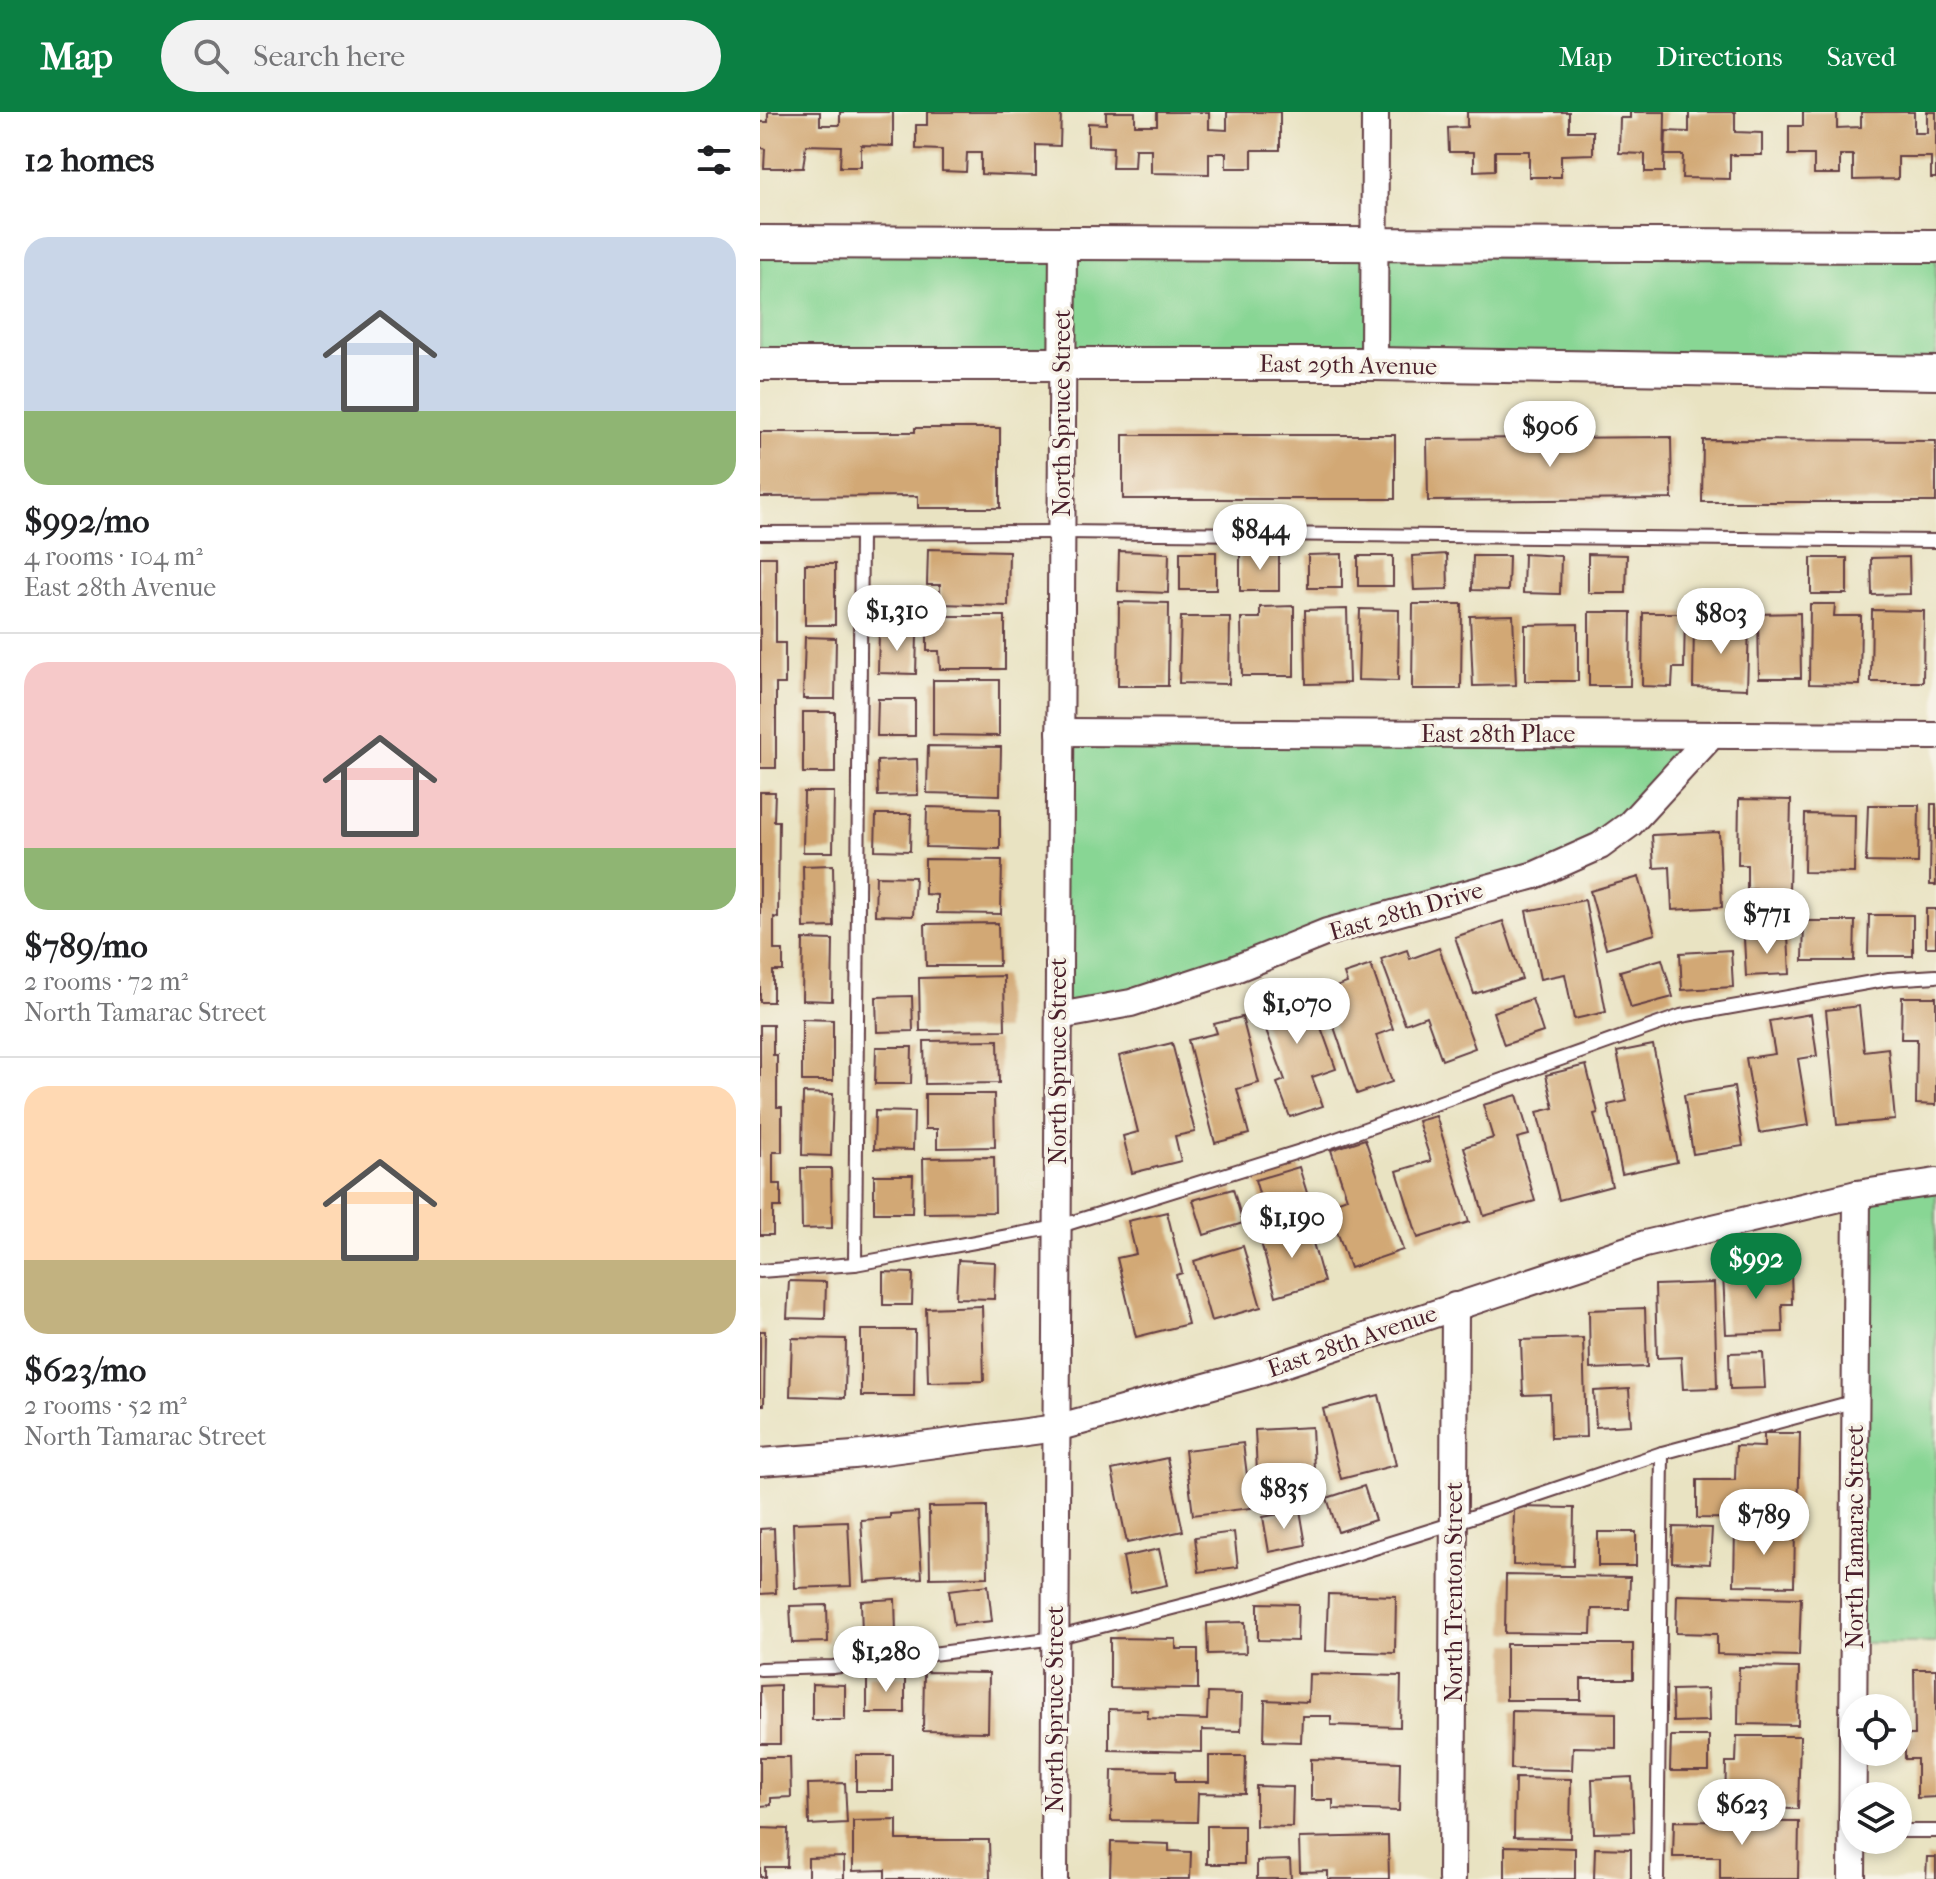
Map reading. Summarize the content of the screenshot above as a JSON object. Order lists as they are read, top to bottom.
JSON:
{
  "streets": {
    "street": [
      "East 29th Avenue",
      "North Spruce Street",
      "East 28th Place",
      "East 28th Drive",
      "East 28th Avenue",
      "North Tamarac Street",
      "North Trenton Street"
    ]
  },
  "crossings": [
    ["East 29th Avenue", "North Spruce Street"],
    ["North Spruce Street", "East 28th Place"],
    ["North Spruce Street", "East 28th Drive"],
    ["North Spruce Street", "East 28th Avenue"],
    ["East 28th Place", "East 28th Drive"],
    ["East 28th Avenue", "North Tamarac Street"],
    ["East 28th Avenue", "North Trenton Street"]
  ],
  "page": {
    "header": "Map",
    "search": "Search here",
    "nav": ["Map", "Directions", "Saved"],
    "heading": "12 homes",
    "list": [
      {
        "name": "$992/mo",
        "note": "4 rooms · 104 m² · East 28th Avenue"
      },
      {
        "name": "$789/mo",
        "note": "2 rooms · 72 m² · North Tamarac Street"
      },
      {
        "name": "$623/mo",
        "note": "2 rooms · 52 m² · North Tamarac Street"
      }
    ],
    "price": [
      "$906",
      "$844",
      "$1,310",
      "$803",
      "$771",
      "$1,070",
      "$1,190",
      "$992",
      "$835",
      "$789",
      "$1,280",
      "$623"
    ]
  }
}
